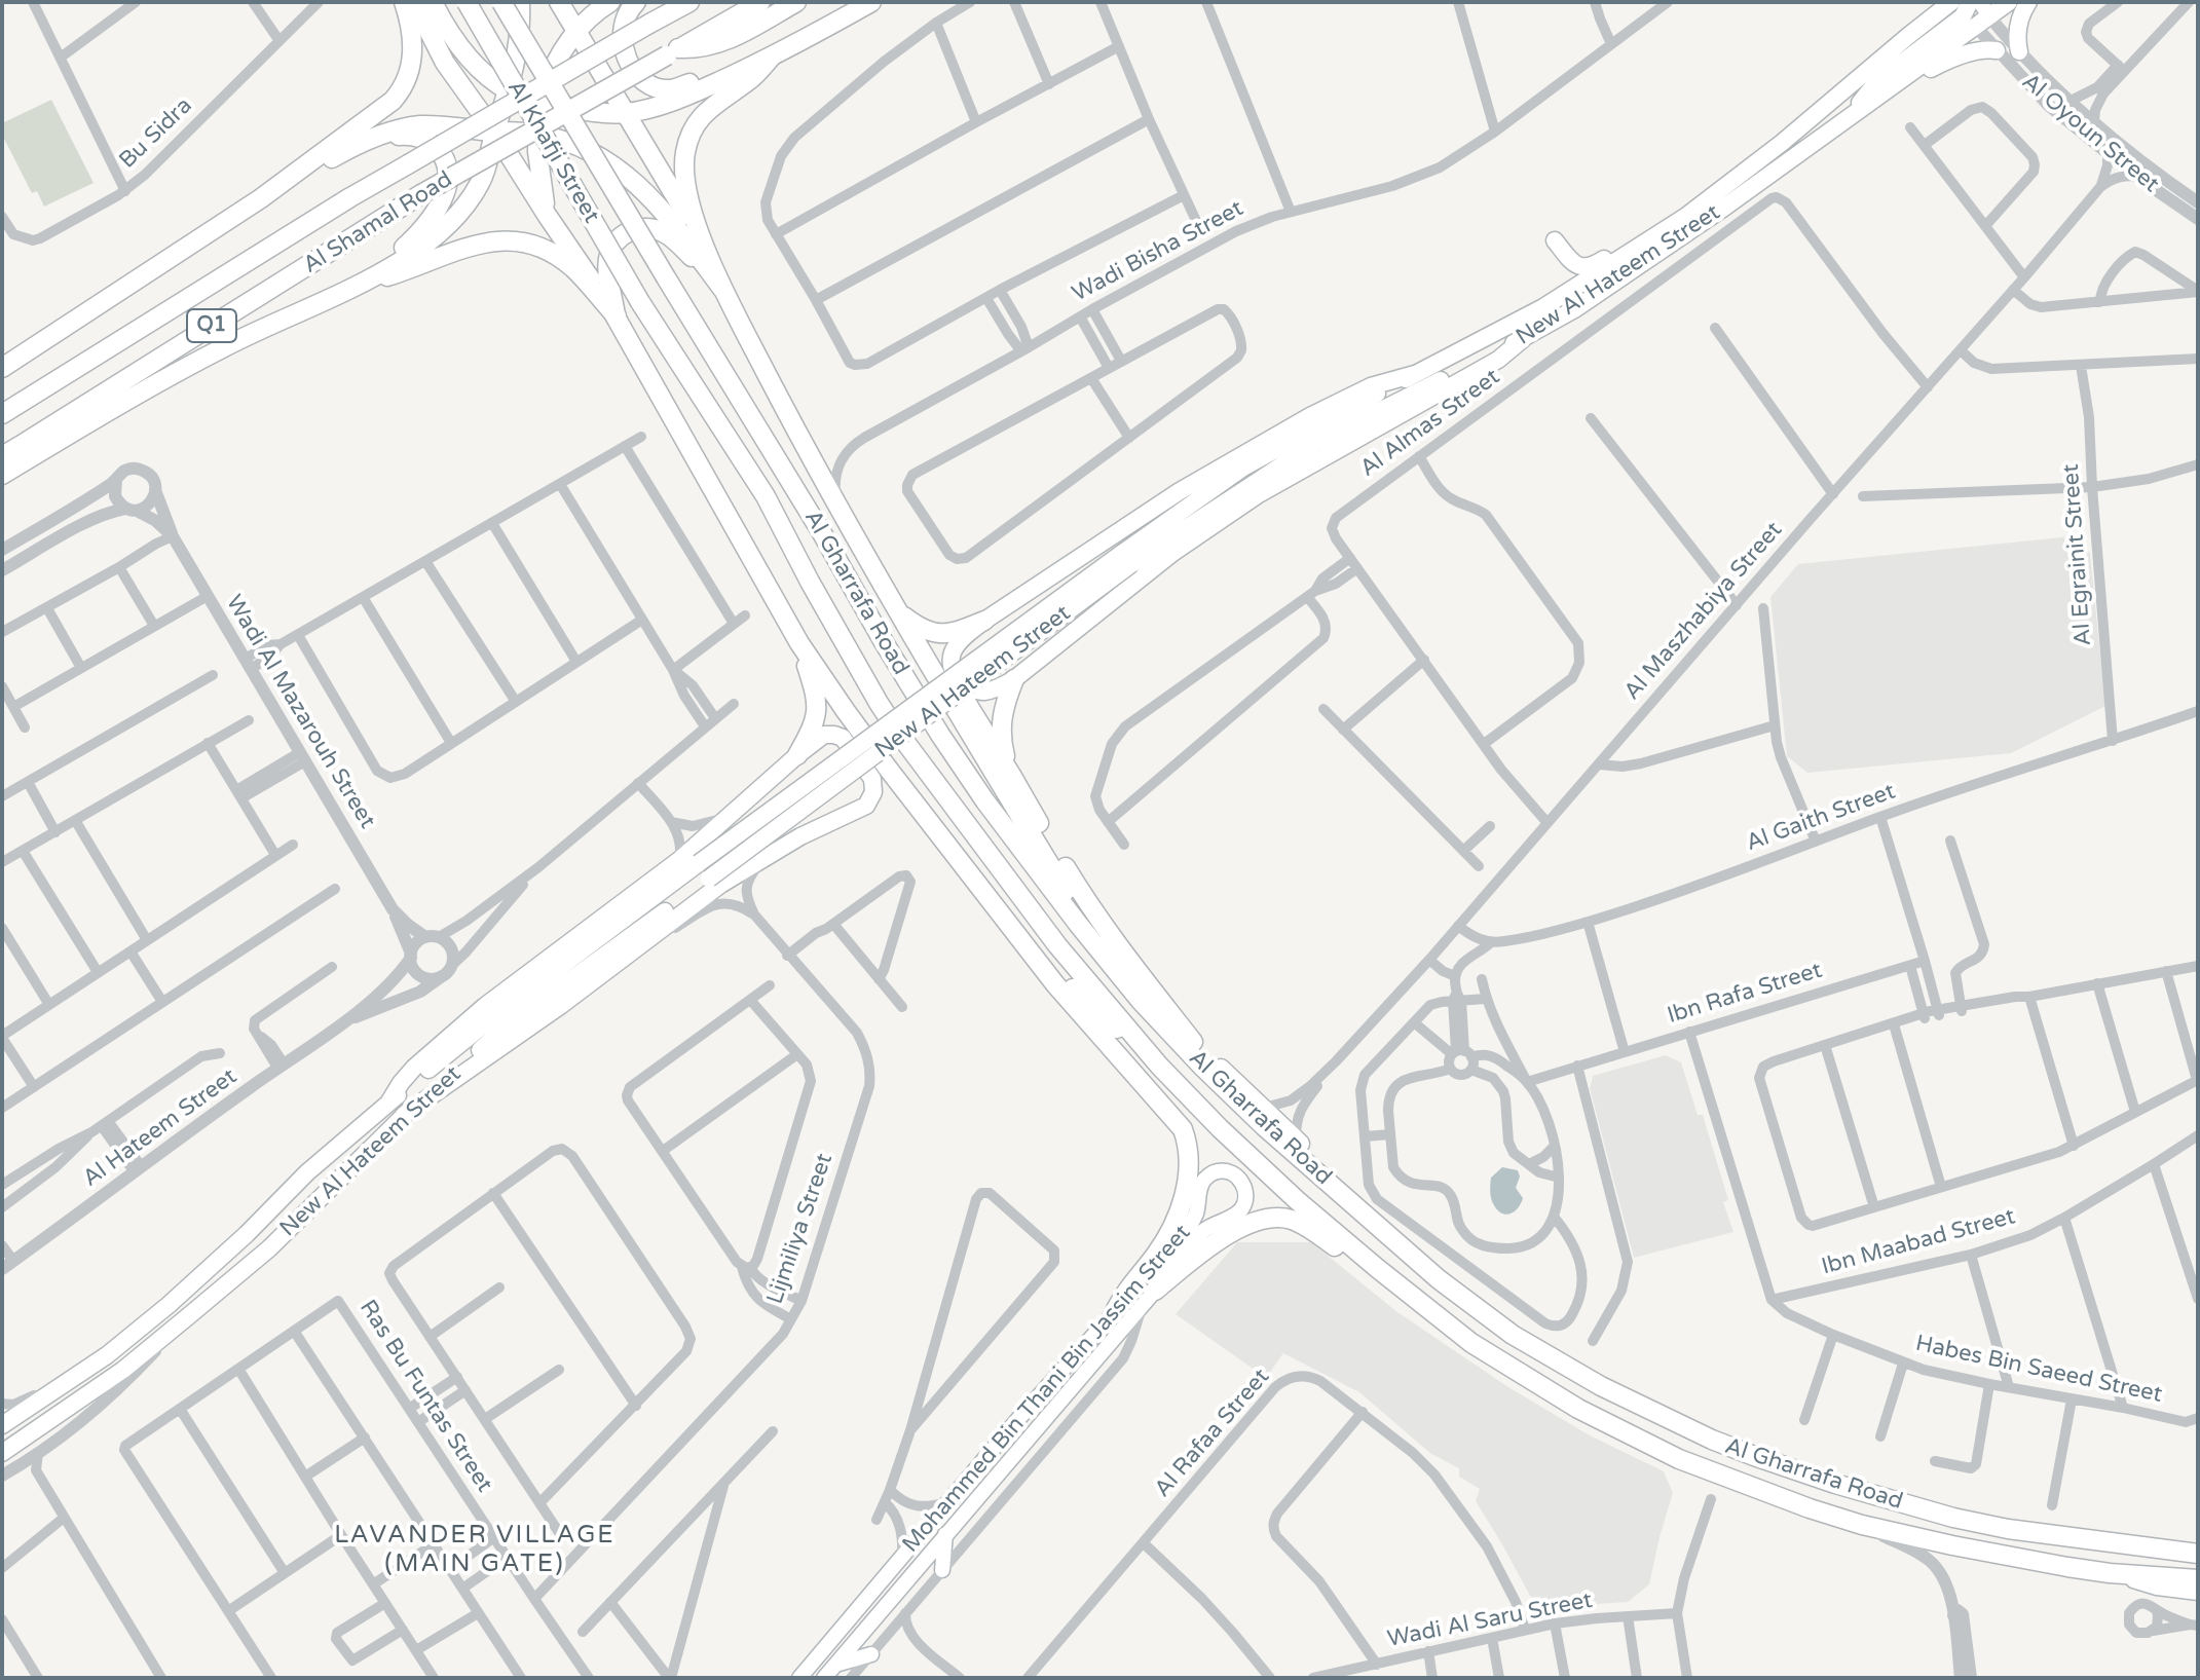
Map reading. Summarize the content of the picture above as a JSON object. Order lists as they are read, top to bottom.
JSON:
{
  "streets": {
    "highway": [
      "Al Khafji Street",
      "Al Shamal Road",
      "Q1",
      "Al Gharrafa Road"
    ],
    "main road": ["New Al Hateem Street", "Mohammed Bin Thani Bin Jassim Street"],
    "street": [
      "Bu Sidra",
      "Al Oyoun Street",
      "Wadi Bisha Street",
      "Al Almas Street",
      "Al Egrainit Street",
      "Al Maszhabiya Street",
      "Wadi Al Mazarouh Street",
      "Al Gaith Street",
      "Ibn Rafa Street",
      "Al Hateem Street",
      "Lijmiliya Street",
      "Ibn Maabad Street",
      "Habes Bin Saeed Street",
      "Ras Bu Funtas Street",
      "Al Rafaa Street",
      "Wadi Al Saru Street"
    ]
  },
  "crossings": [
    ["Al Oyoun Street", "New Al Hateem Street"],
    ["Al Oyoun Street", "Al Maszhabiya Street"],
    ["Al Khafji Street", "Al Gharrafa Road"],
    ["Al Almas Street", "Al Maszhabiya Street"],
    ["Al Egrainit Street", "Al Gaith Street"],
    ["Wadi Al Mazarouh Street", "Al Hateem Street"],
    ["Lijmiliya Street", "Ras Bu Funtas Street"],
    ["Ibn Maabad Street", "Habes Bin Saeed Street"],
    ["Al Rafaa Street", "Wadi Al Saru Street"]
  ],
  "districts": ["LAVANDER VILLAGE (MAIN GATE)"]
}
